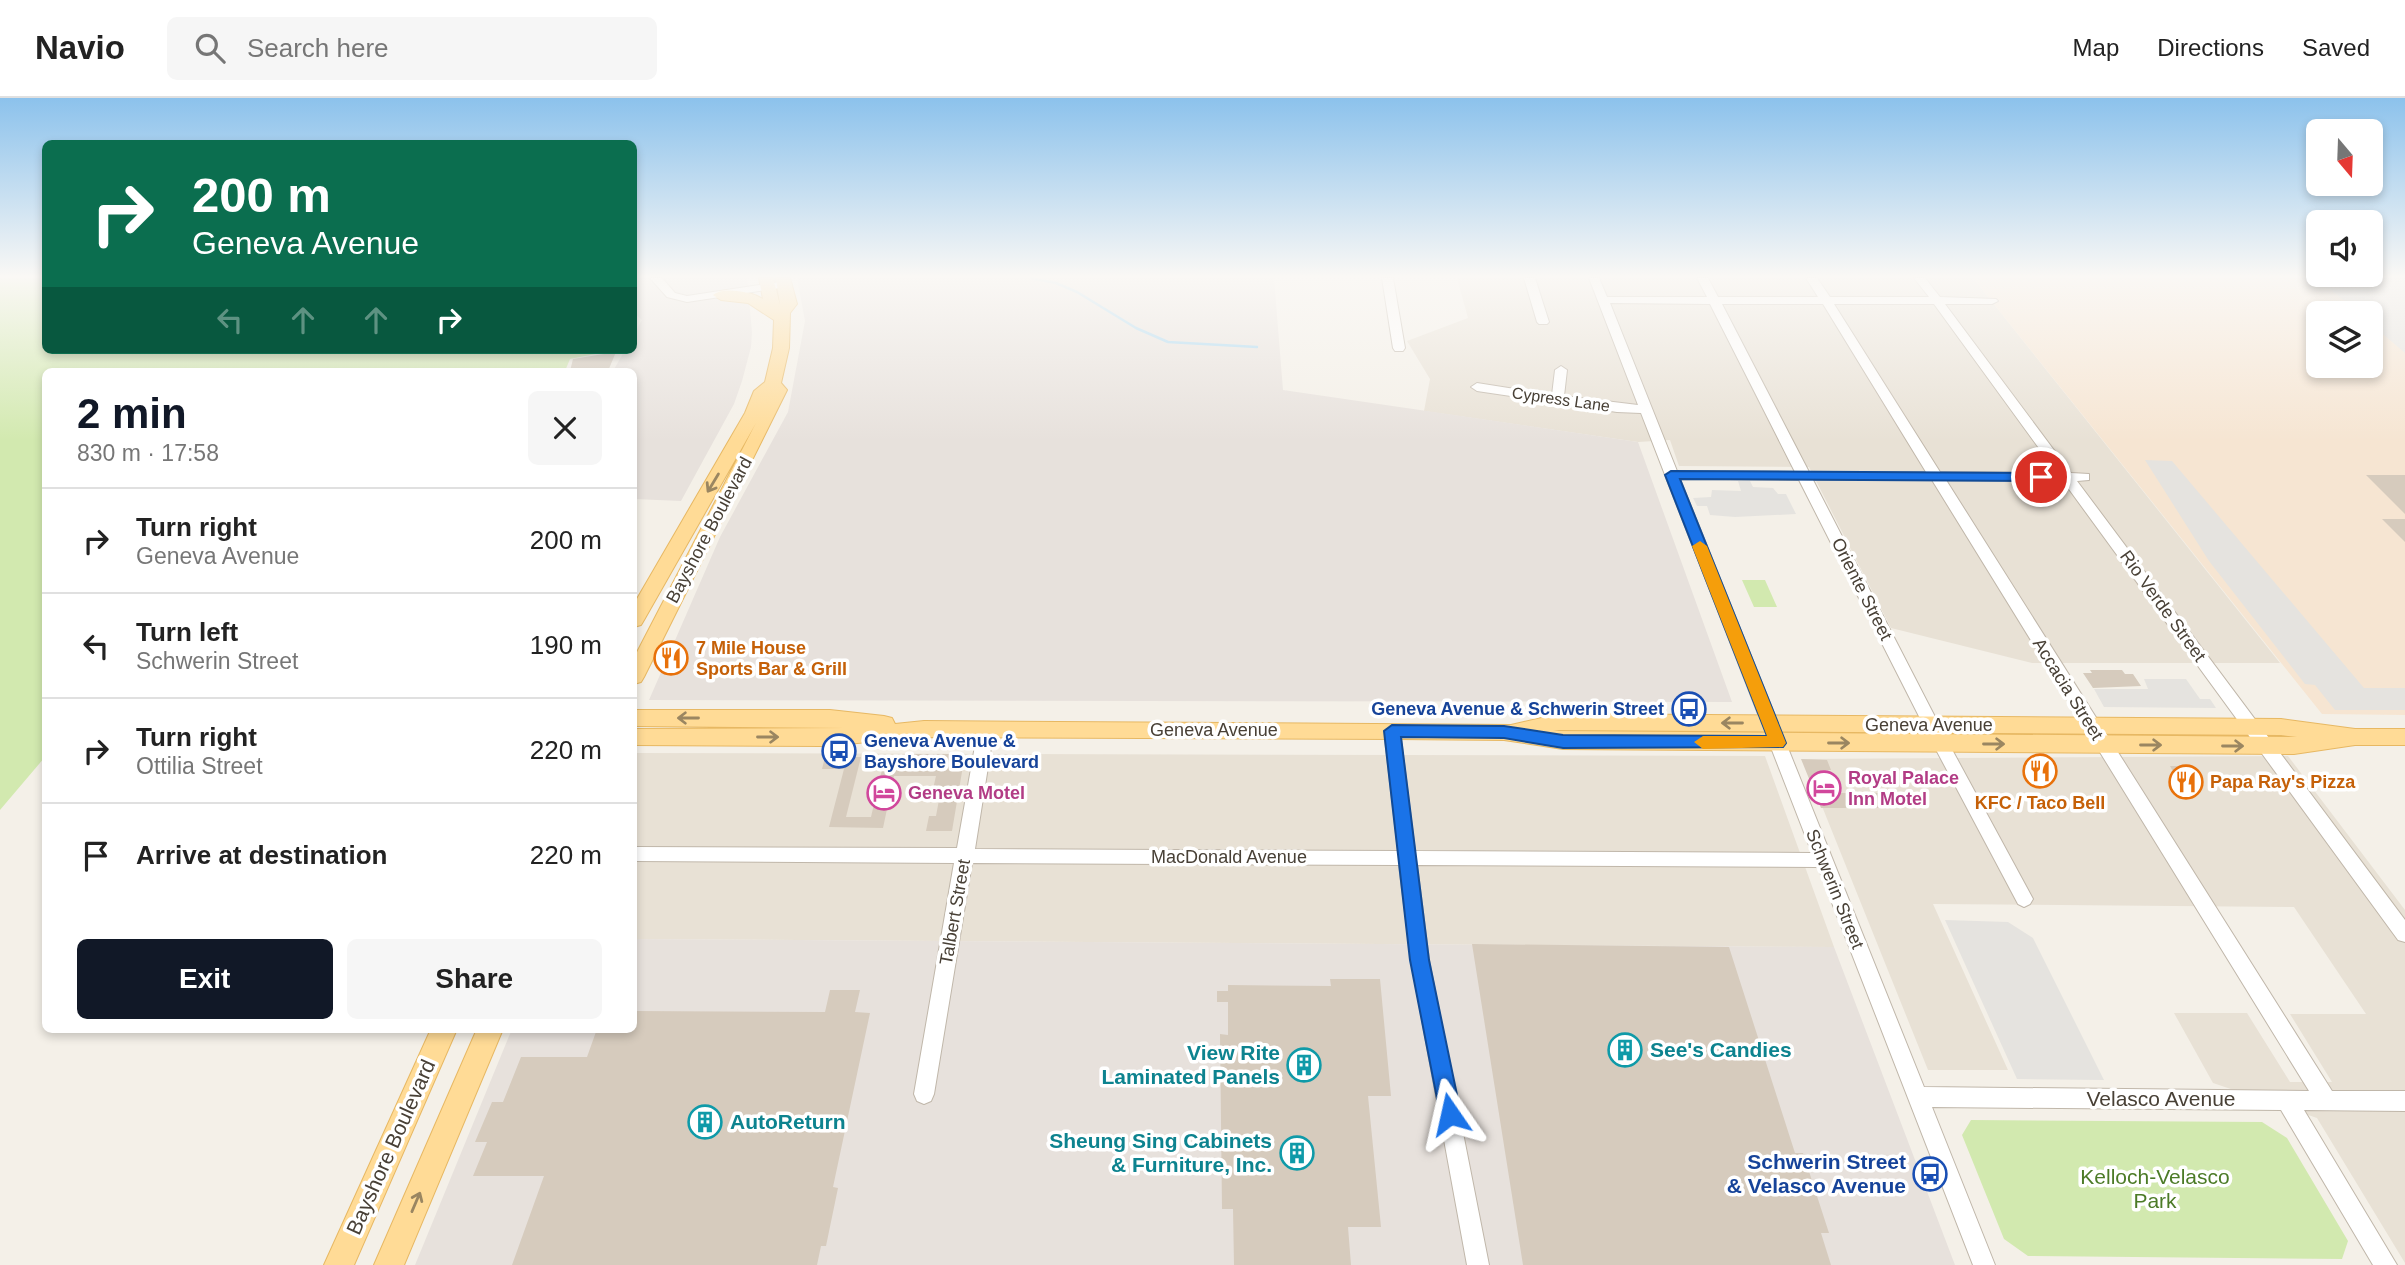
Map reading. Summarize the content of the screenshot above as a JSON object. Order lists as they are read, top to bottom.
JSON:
{
  "streets": {
    "main road": ["Bayshore Boulevard", "Geneva Avenue"],
    "street": [
      "Cypress Lane",
      "Oriente Street",
      "Rio Verde Street",
      "Accacia Street",
      "MacDonald Avenue",
      "Schwerin Street",
      "Talbert Street",
      "Velasco Avenue"
    ]
  },
  "crossings": [
    ["Cypress Lane", "Schwerin Street"],
    ["Oriente Street", "Geneva Avenue"],
    ["Rio Verde Street", "Geneva Avenue"],
    ["Accacia Street", "Geneva Avenue"],
    ["Accacia Street", "Velasco Avenue"],
    ["Geneva Avenue", "Schwerin Street"],
    ["Geneva Avenue", "Talbert Street"],
    ["MacDonald Avenue", "Schwerin Street"],
    ["MacDonald Avenue", "Talbert Street"],
    ["Schwerin Street", "Velasco Avenue"]
  ],
  "parks": ["Kelloch-Velasco Park"],
  "places": {
    "restaurant": ["7 Mile House Sports Bar & Grill", "KFC / Taco Bell", "Papa Ray's Pizza"],
    "bus stop": ["Geneva Avenue & Schwerin Street", "Geneva Avenue & Bayshore Boulevard", "Schwerin Street & Velasco Avenue"],
    "hotel": ["Royal Palace Inn Motel", "Geneva Motel"],
    "building": [
      "See's Candies",
      "View Rite Laminated Panels",
      "AutoReturn",
      "Sheung Sing Cabinets & Furniture, Inc."
    ]
  },
  "north": "bottom",
  "page": {
    "header": "Navio",
    "search": "Search here",
    "nav": ["Map", "Directions", "Saved"],
    "turn": ["200 m", "Geneva Avenue"],
    "heading": ["2 min", "830 m · 17:58"],
    "list": [
      {
        "name": "Turn right",
        "note": "Geneva Avenue",
        "value": "200 m"
      },
      {
        "name": "Turn left",
        "note": "Schwerin Street",
        "value": "190 m"
      },
      {
        "name": "Turn right",
        "note": "Ottilia Street",
        "value": "220 m"
      },
      {
        "name": "Arrive at destination",
        "value": "220 m"
      }
    ],
    "buttons": ["Exit", "Share"]
  }
}
